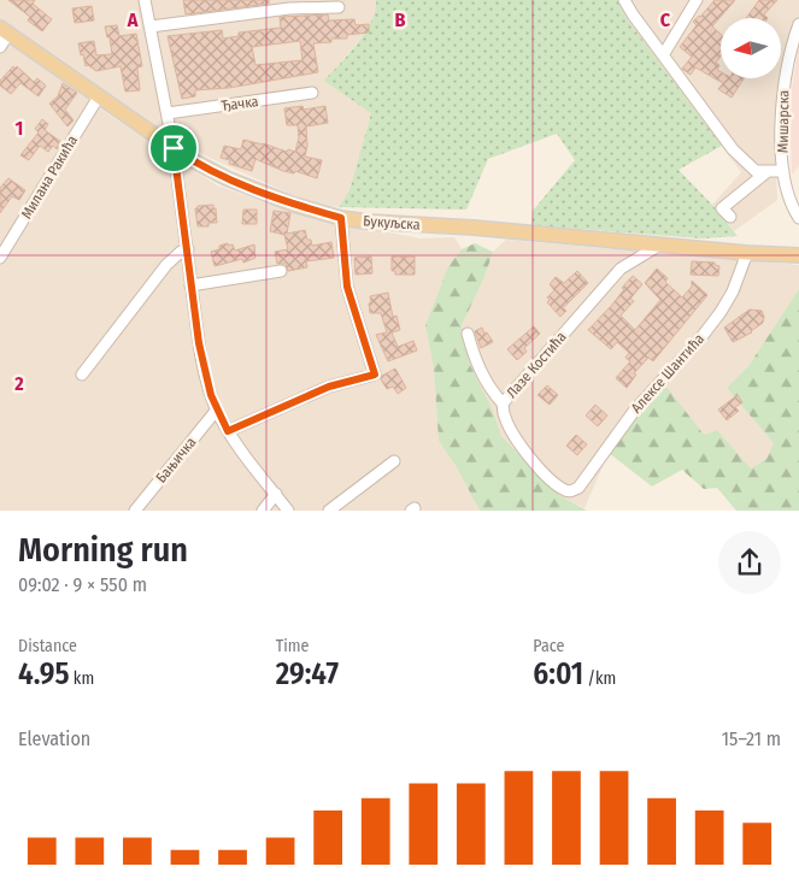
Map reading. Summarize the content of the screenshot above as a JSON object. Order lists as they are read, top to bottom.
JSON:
{
  "streets": {
    "main road": ["Букуљска"],
    "street": [
      "Ђачка",
      "Мишарска",
      "Милана Ракића",
      "Лазе Костића",
      "Алексе Шантића",
      "Бањичка"
    ]
  },
  "crossings": [
    ["Милана Ракића", "Букуљска"],
    ["Букуљска", "Лазе Костића"],
    ["Букуљска", "Алексе Шантића"],
    ["Лазе Костића", "Алексе Шантића"]
  ],
  "north": "left",
  "page": {
    "heading": ["Morning run", "09:02 · 9 × 550 m"],
    "stats": [
      ["Distance", "4.95 km"],
      ["Time", "29:47"],
      ["Pace", "6:01 /km"]
    ],
    "chart": ["Elevation", "15–21 m"]
  },
  "grid": {
    "columns": ["A", "B", "C"],
    "rows": ["1", "2"]
  }
}
